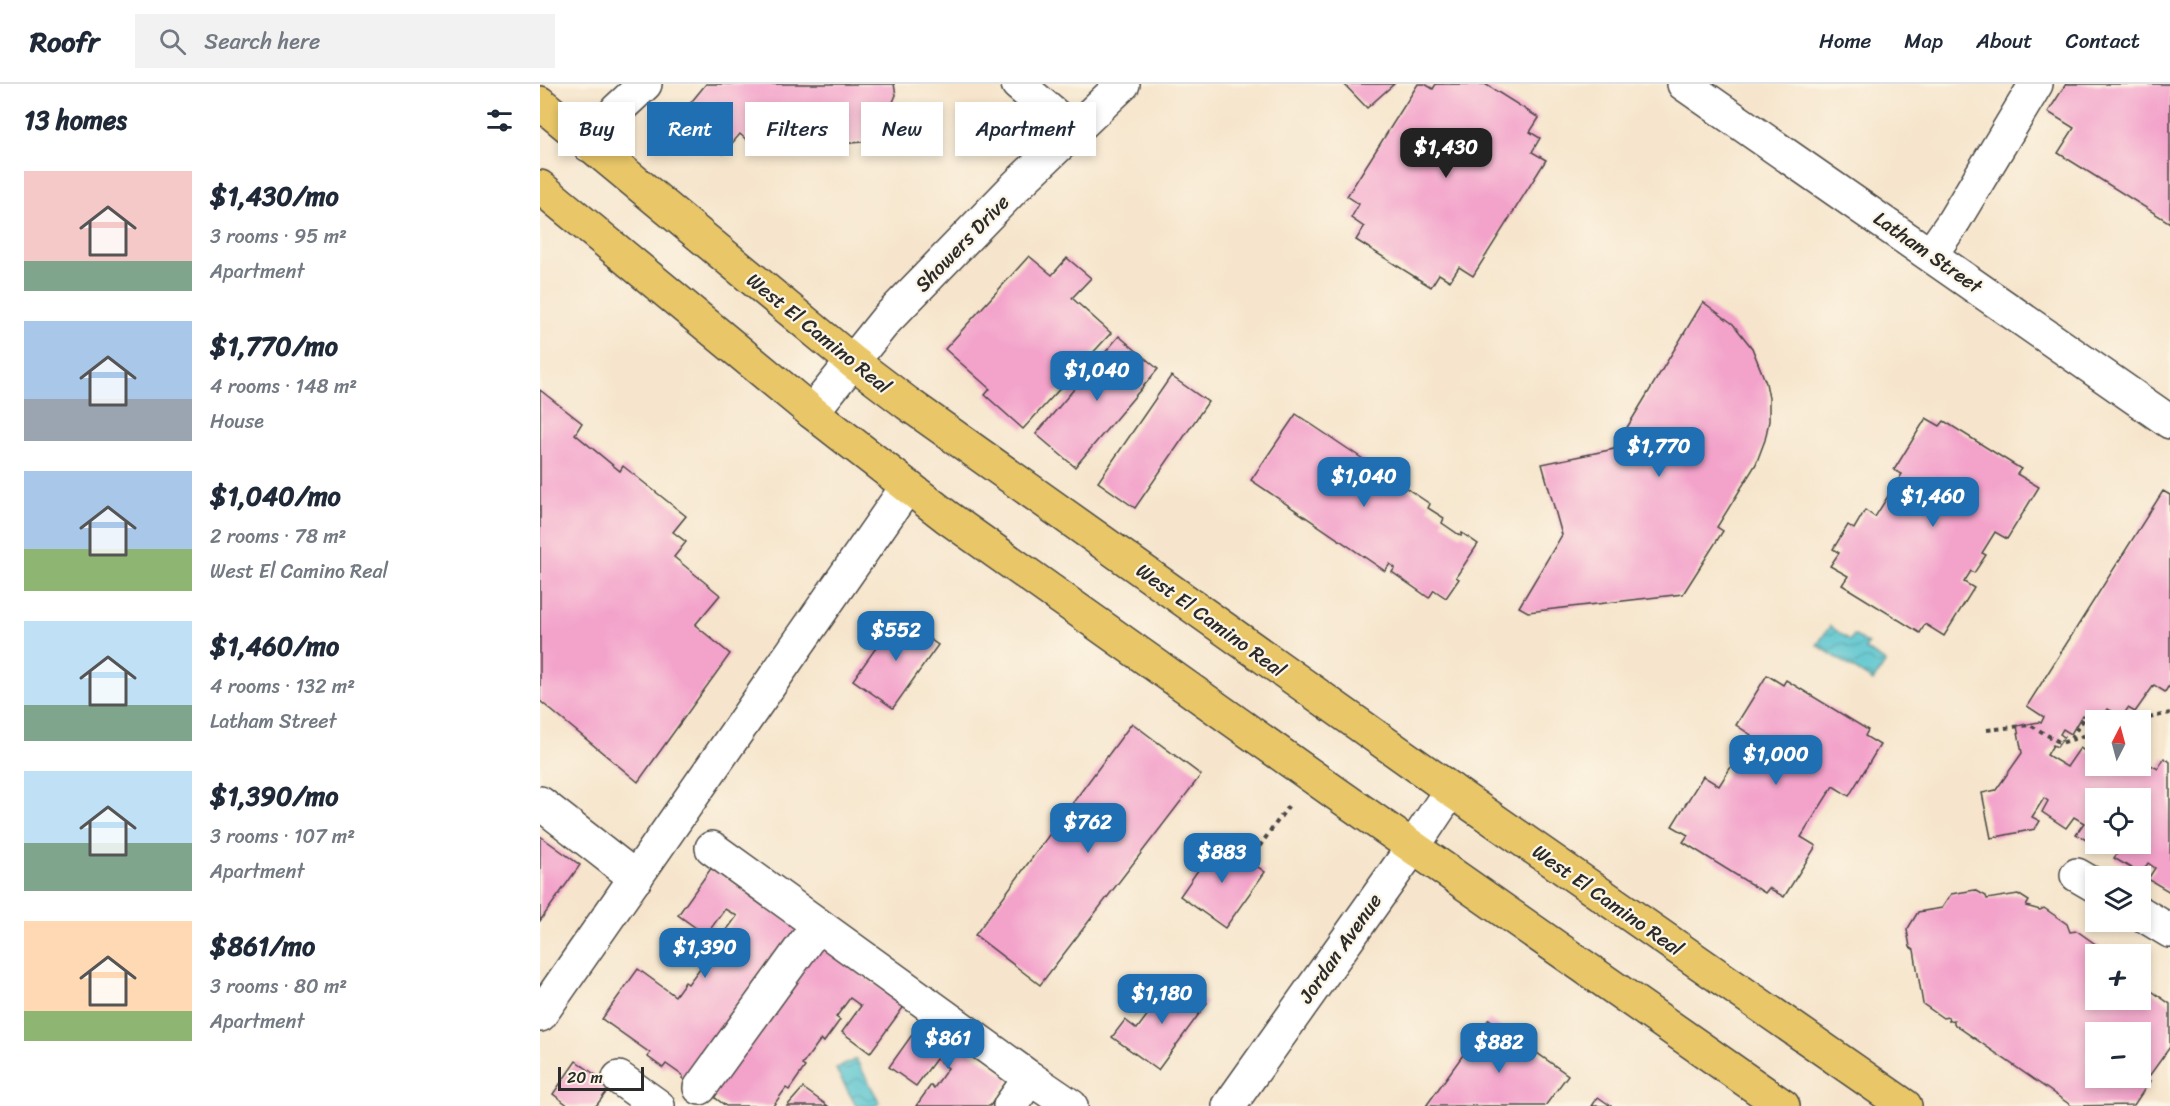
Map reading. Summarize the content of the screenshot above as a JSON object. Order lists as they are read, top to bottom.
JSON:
{
  "streets": {
    "main road": ["West El Camino Real"],
    "street": ["Showers Drive", "Latham Street", "Jordan Avenue"]
  },
  "crossings": [
    ["Showers Drive", "West El Camino Real"],
    ["West El Camino Real", "Jordan Avenue"]
  ],
  "scale_bar": "20 m",
  "north": "top",
  "page": {
    "header": "Roofr",
    "search": "Search here",
    "nav": [
      "Home",
      "Map",
      "About",
      "Contact"
    ],
    "heading": "13 homes",
    "chip": [
      "Buy",
      "Rent",
      "Filters",
      "New",
      "Apartment"
    ],
    "price": [
      "$1,430",
      "$1,040",
      "$1,770",
      "$1,040",
      "$1,460",
      "$552",
      "$1,000",
      "$762",
      "$883",
      "$1,390",
      "$1,180",
      "$861",
      "$882"
    ],
    "list": [
      {
        "name": "$1,430/mo",
        "note": "3 rooms · 95 m² · Apartment"
      },
      {
        "name": "$1,770/mo",
        "note": "4 rooms · 148 m² · House"
      },
      {
        "name": "$1,040/mo",
        "note": "2 rooms · 78 m² · West El Camino Real"
      },
      {
        "name": "$1,460/mo",
        "note": "4 rooms · 132 m² · Latham Street"
      },
      {
        "name": "$1,390/mo",
        "note": "3 rooms · 107 m² · Apartment"
      },
      {
        "name": "$861/mo",
        "note": "3 rooms · 80 m² · Apartment"
      }
    ],
    "map_buttons": ["+", "−"],
    "scale": "20 m"
  }
}
